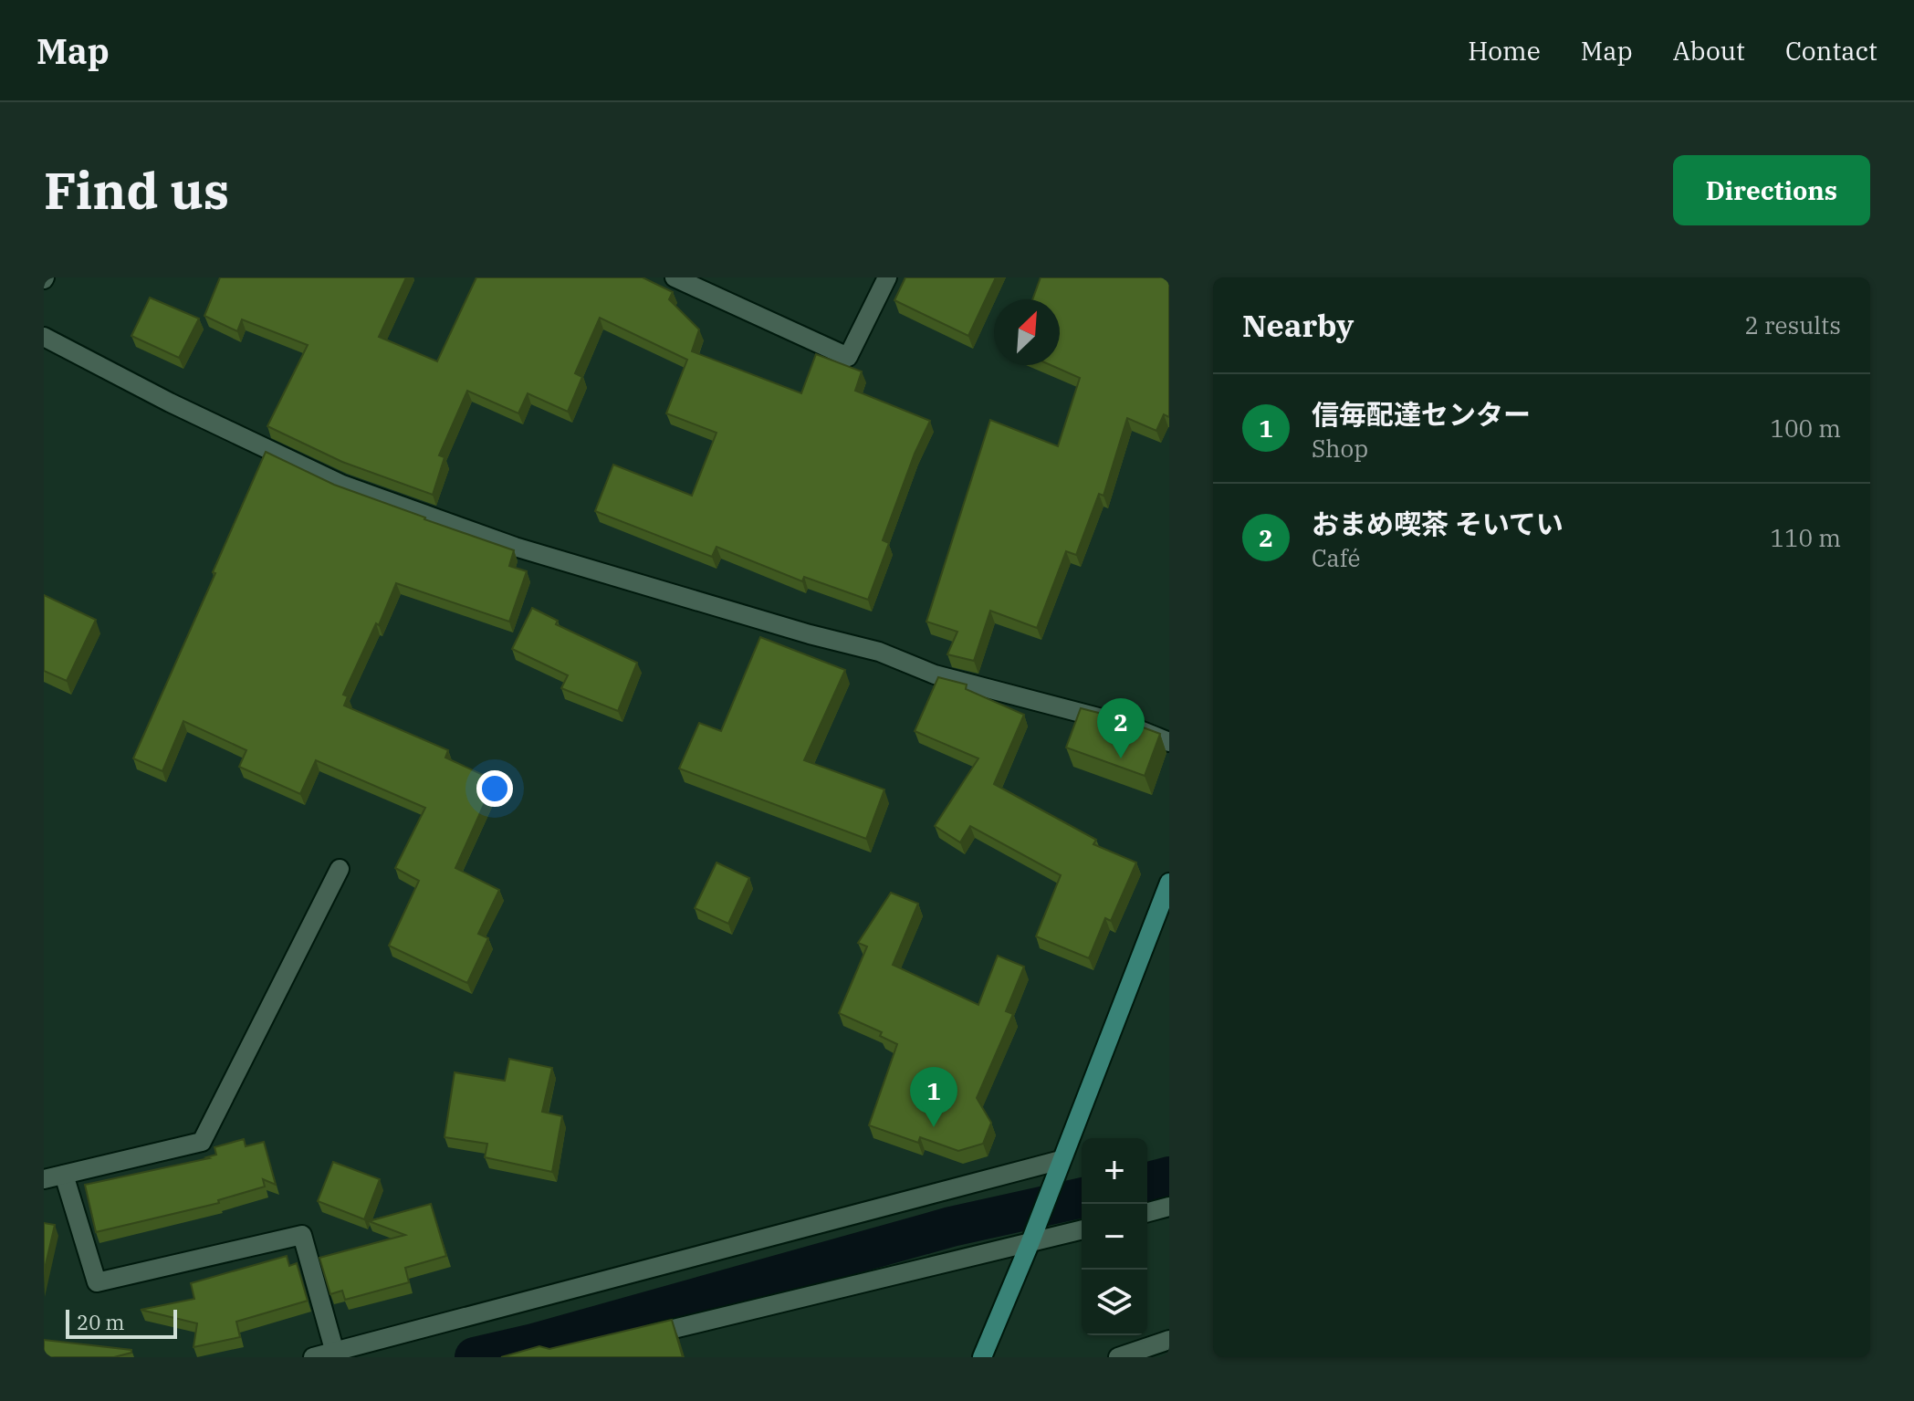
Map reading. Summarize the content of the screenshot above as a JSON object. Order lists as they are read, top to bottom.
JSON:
{
  "scale_bar": "20 m",
  "north": "top right",
  "page": {
    "header": "Map",
    "nav": [
      "Home",
      "Map",
      "About",
      "Contact"
    ],
    "buttons": "Directions",
    "title": "Find us",
    "heading": ["Nearby", "2 results"],
    "list": [
      {
        "mark": "1",
        "name": "信毎配達センター",
        "note": "Shop",
        "value": "100 m"
      },
      {
        "mark": "2",
        "name": "おまめ喫茶 そいてい",
        "note": "Café",
        "value": "110 m"
      }
    ],
    "pins": ["2", "1"],
    "map_buttons": ["+", "−"],
    "scale": "20 m"
  }
}
